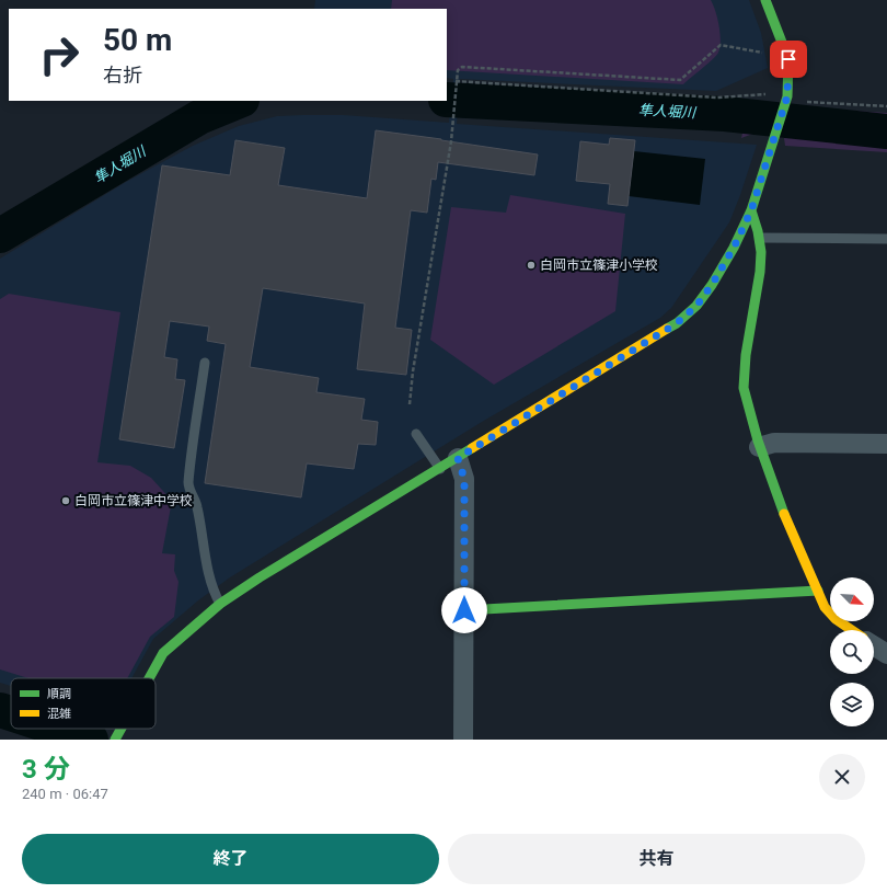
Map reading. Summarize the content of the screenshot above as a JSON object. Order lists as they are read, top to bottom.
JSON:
{
  "water": ["隼人堀川"],
  "places": ["白岡市立篠津小学校", "白岡市立篠津中学校"],
  "legend": ["順調", "混雑"],
  "north": "bottom right",
  "page": {
    "turn": ["50 m", "右折"],
    "heading": ["3 分", "240 m · 06:47"],
    "buttons": ["終了", "共有"]
  }
}
